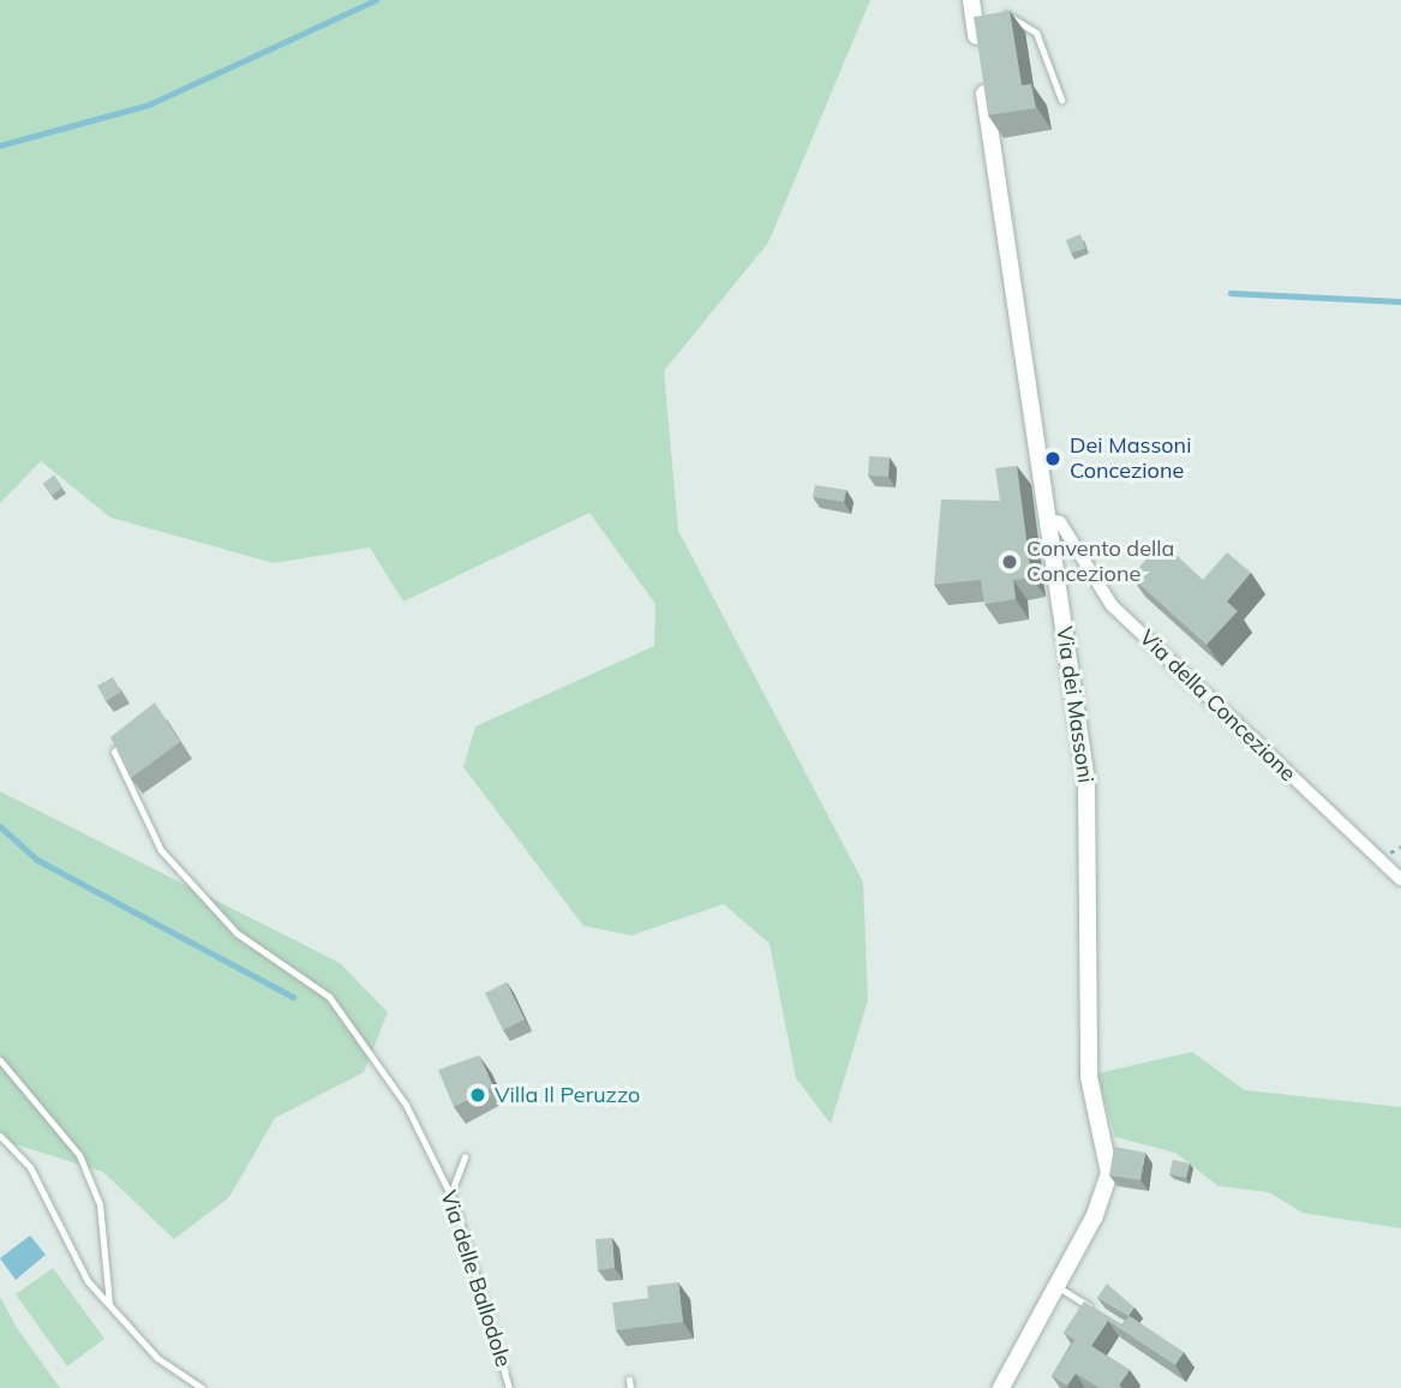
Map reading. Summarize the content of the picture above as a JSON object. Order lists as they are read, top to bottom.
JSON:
{
  "streets": {
    "street": ["Via dei Massoni", "Via della Concezione"],
    "lane": ["Via delle Ballodole"]
  },
  "crossings": [
    ["Via dei Massoni", "Via della Concezione"]
  ],
  "places": ["Dei Massoni Concezione", "Convento della Concezione", "Villa Il Peruzzo"]
}
